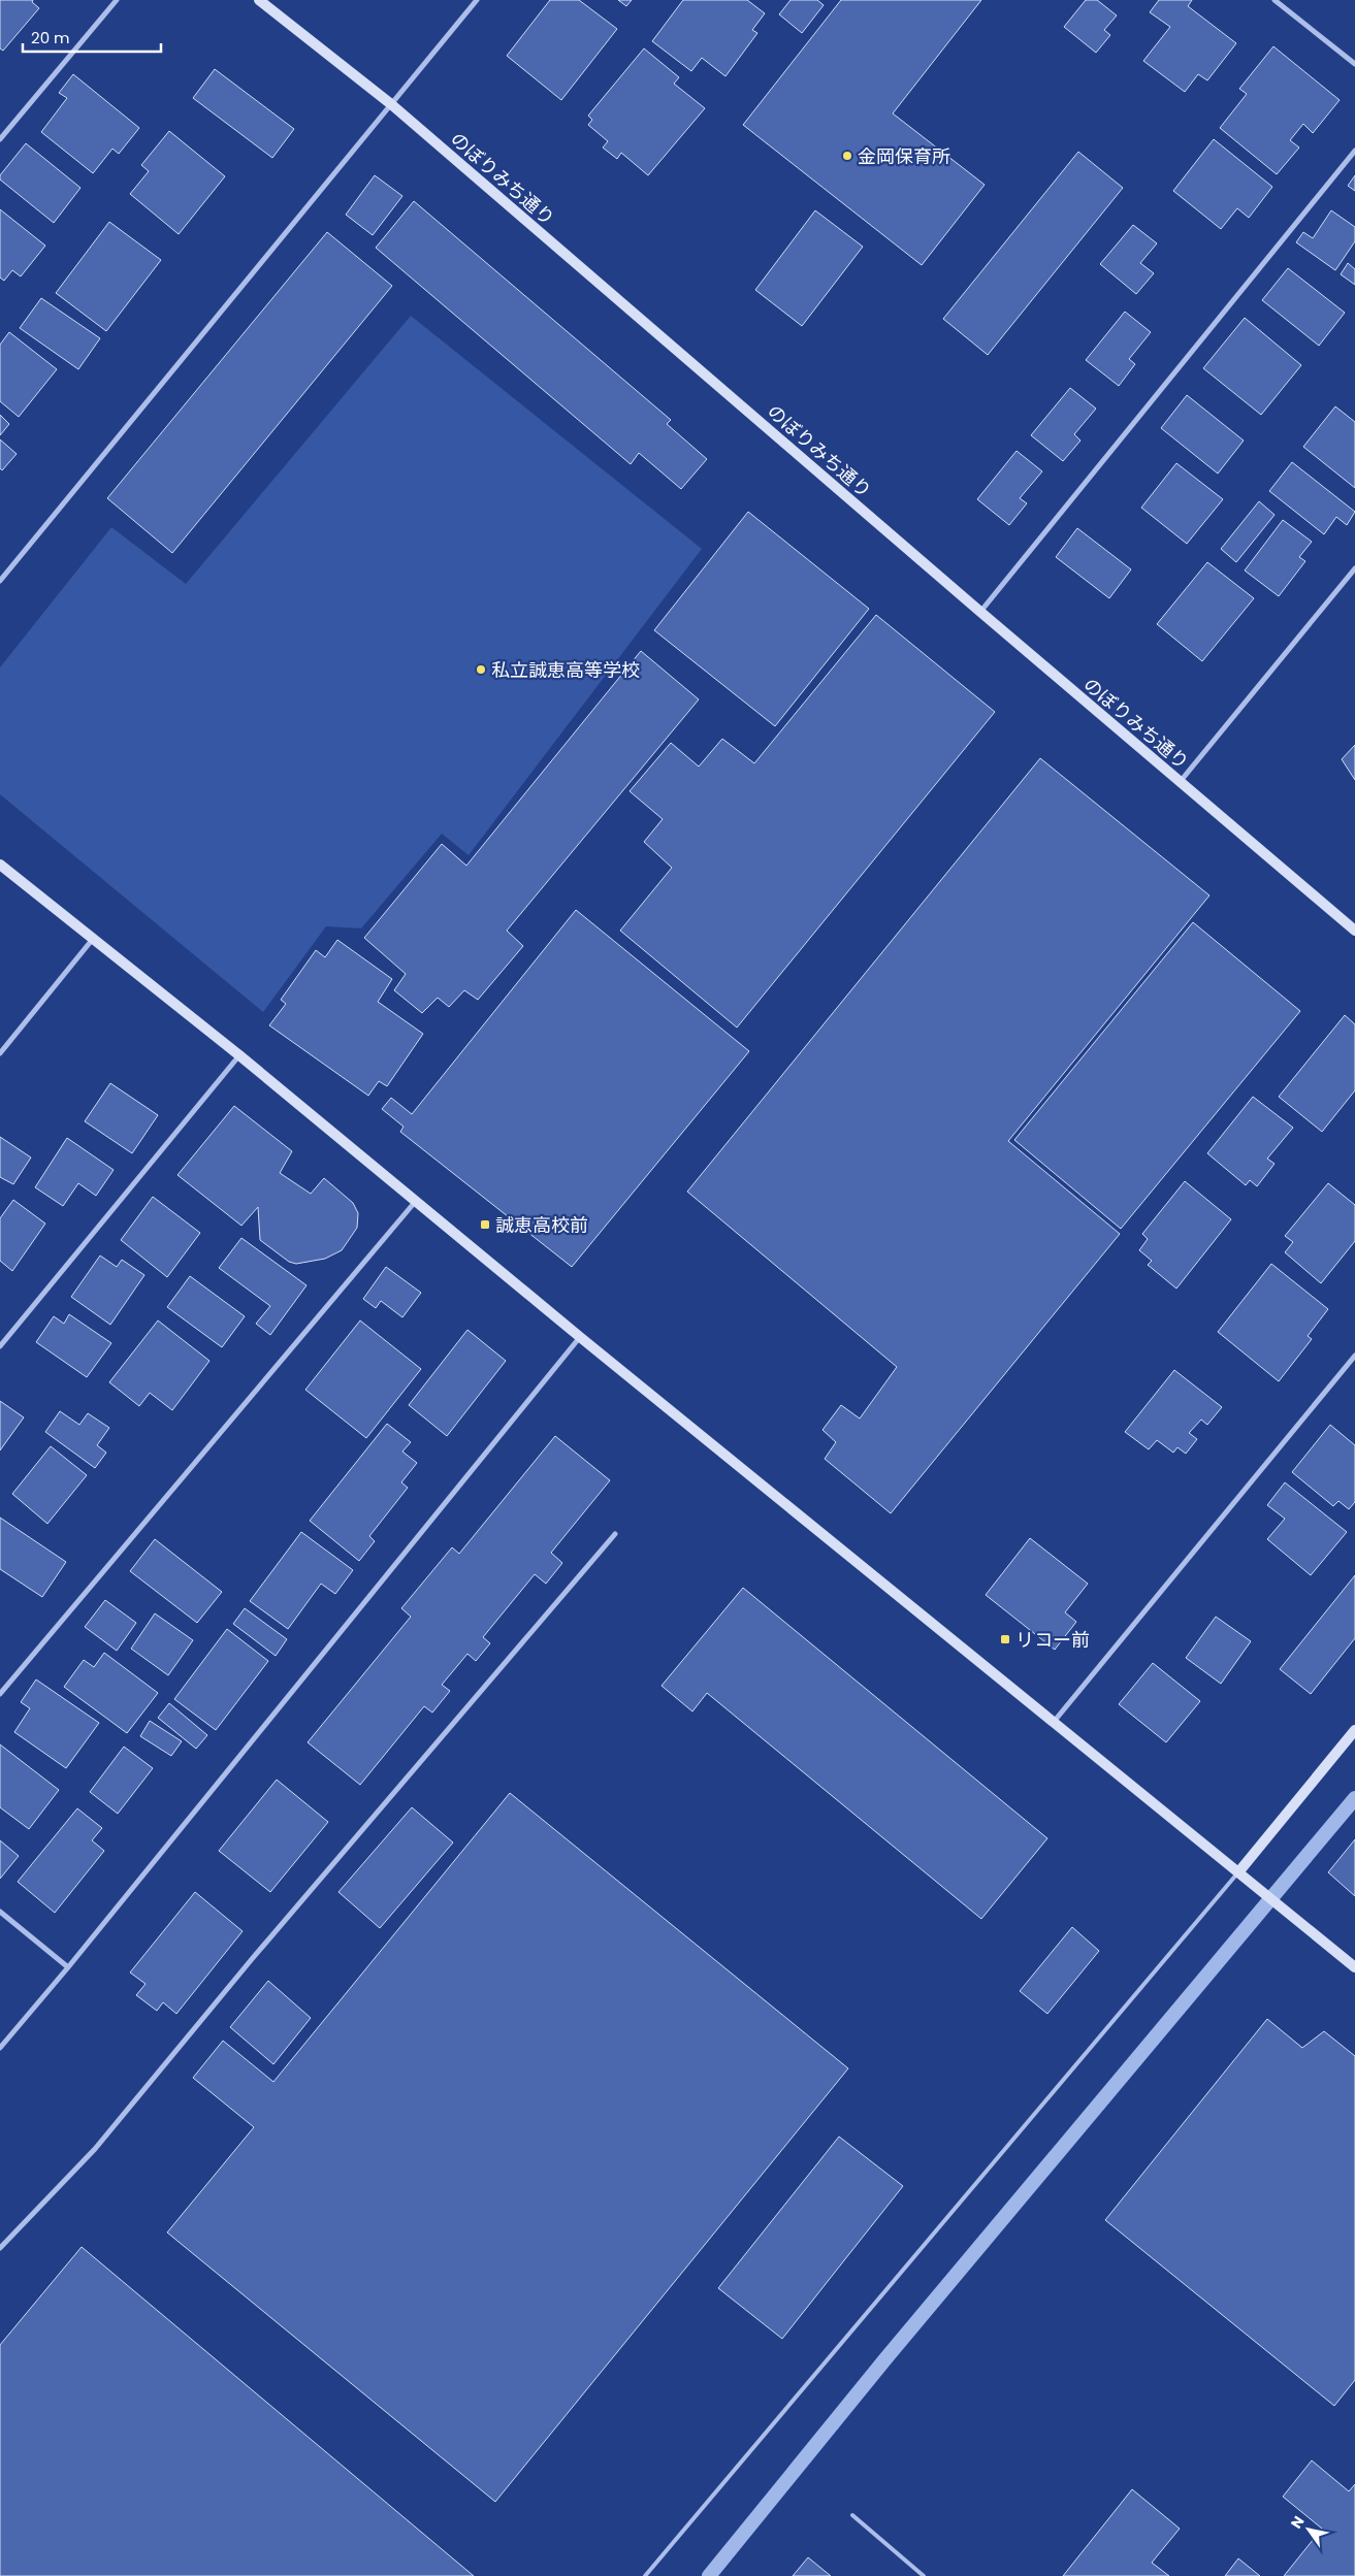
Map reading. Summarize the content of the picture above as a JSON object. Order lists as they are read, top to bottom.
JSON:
{
  "streets": {
    "street": ["のぼりみち通り"]
  },
  "places": {
    "other": ["金岡保育所", "私立誠恵高等学校"],
    "transit": ["誠恵高校前", "リコー前"]
  },
  "scale_bar": "20 m",
  "north": "top left"
}
